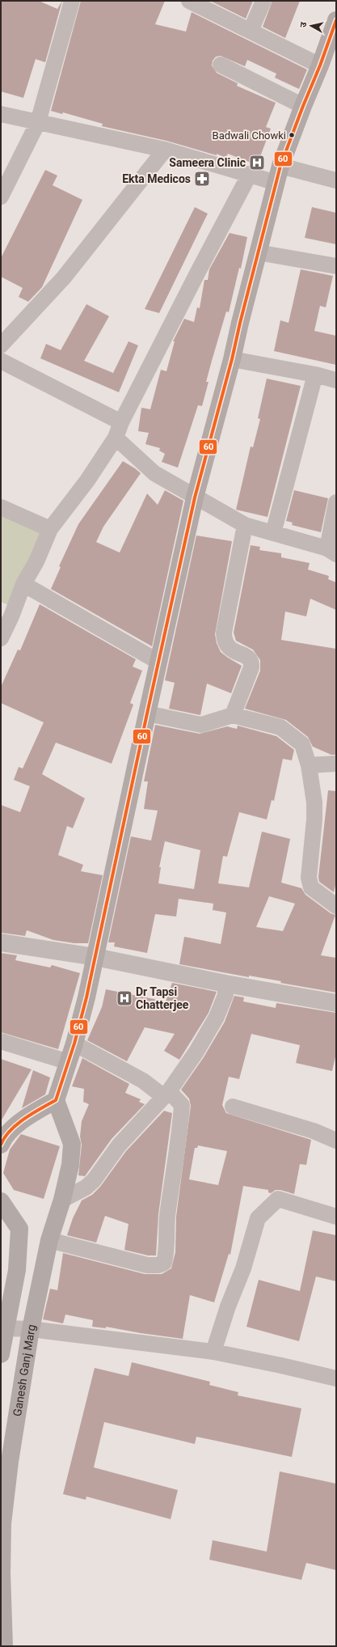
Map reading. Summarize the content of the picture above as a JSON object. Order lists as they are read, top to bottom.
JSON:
{
  "streets": {
    "main road": ["Ganesh Ganj Marg"]
  },
  "places": {
    "other": ["Badwali Chowki"],
    "hospital": ["Sameera Clinic", "Dr Tapsi Chatterjee"],
    "pharmacy": ["Ekta Medicos"]
  },
  "lines": ["transit line 60"],
  "north": "left"
}
